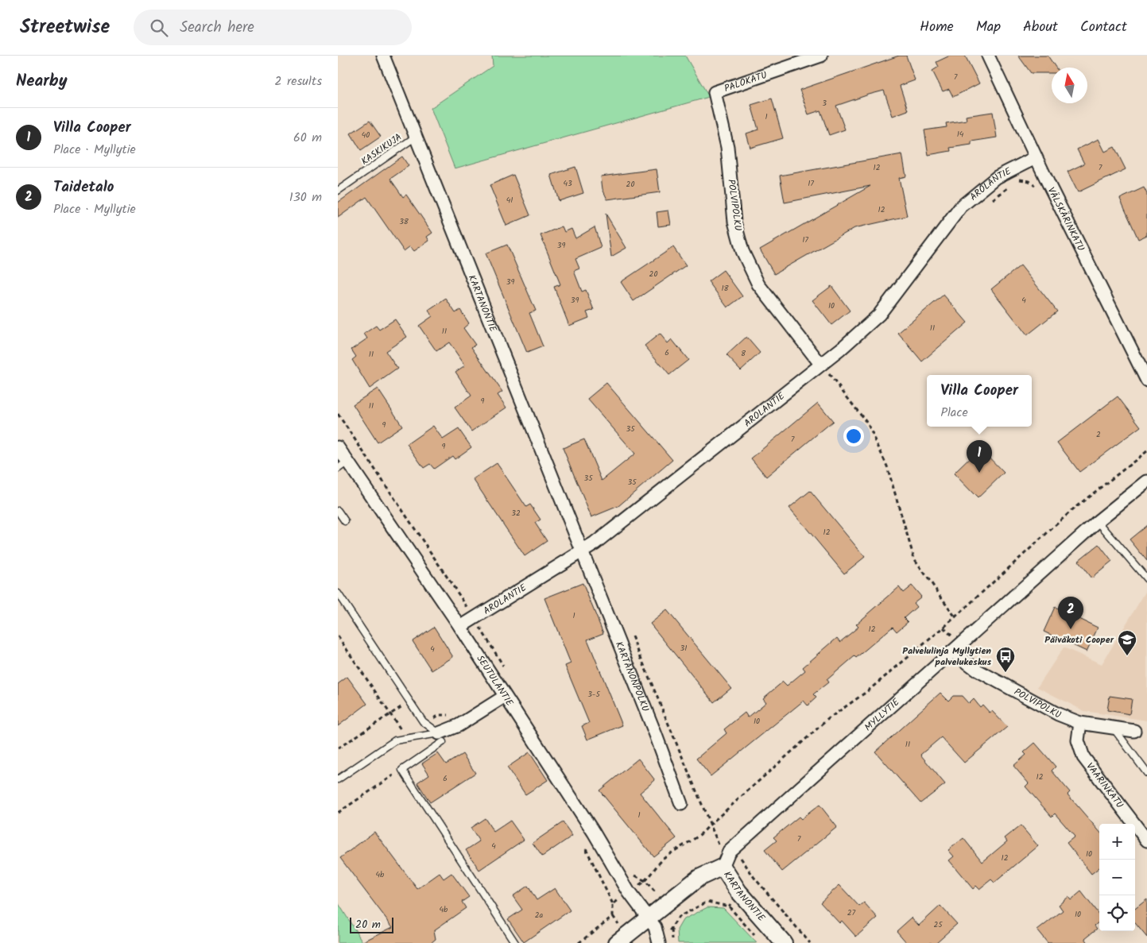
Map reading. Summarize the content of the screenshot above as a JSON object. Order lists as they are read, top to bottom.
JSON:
{
  "streets": {
    "street": [
      "PALOKATU",
      "AROLANTIE",
      "POLVIPOLKU",
      "VÄLSKÄRINKATU",
      "KARTANONTIE",
      "KARTANONPOLKU",
      "SEUTULANTIE",
      "MYLLYTIE",
      "VAARINKATU"
    ],
    "lane": ["KASKIKUJA"]
  },
  "crossings": [
    ["PALOKATU", "POLVIPOLKU"],
    ["KASKIKUJA", "KARTANONTIE"],
    ["AROLANTIE", "POLVIPOLKU"],
    ["AROLANTIE", "VÄLSKÄRINKATU"],
    ["AROLANTIE", "KARTANONTIE"],
    ["AROLANTIE", "KARTANONPOLKU"],
    ["AROLANTIE", "SEUTULANTIE"],
    ["POLVIPOLKU", "MYLLYTIE"],
    ["POLVIPOLKU", "VAARINKATU"],
    ["KARTANONTIE", "KARTANONPOLKU"],
    ["KARTANONTIE", "MYLLYTIE"]
  ],
  "places": {
    "school or university": ["Päiväkoti Cooper"],
    "bus stop": ["Palvelulinja Myllytien palvelukeskus"]
  },
  "house_numbers": [
    "7",
    "3",
    "1",
    "14",
    "40",
    "12",
    "7",
    "43",
    "17",
    "20",
    "41",
    "12",
    "38",
    "17",
    "39",
    "20",
    "39",
    "18",
    "39",
    "4",
    "10",
    "11",
    "11",
    "6",
    "8",
    "11",
    "9",
    "11",
    "9",
    "35",
    "2",
    "7",
    "9",
    "35",
    "35",
    "32",
    "12",
    "1",
    "12",
    "31",
    "4",
    "3-5",
    "10",
    "11",
    "12",
    "6",
    "1",
    "7",
    "4",
    "10",
    "12",
    "4b",
    "4b",
    "27",
    "10",
    "2a",
    "25"
  ],
  "scale_bar": "20 m",
  "north": "top",
  "page": {
    "header": "Streetwise",
    "search": "Search here",
    "nav": [
      "Home",
      "Map",
      "About",
      "Contact"
    ],
    "heading": ["Nearby", "2 results"],
    "list": [
      {
        "mark": "1",
        "name": "Villa Cooper",
        "note": "Place · Myllytie",
        "value": "60 m"
      },
      {
        "mark": "2",
        "name": "Taidetalo",
        "note": "Place · Myllytie",
        "value": "130 m"
      }
    ],
    "popup": ["Villa Cooper", "Place"],
    "pins": ["1", "2"],
    "map_buttons": ["+", "−"],
    "scale": "20 m"
  }
}
